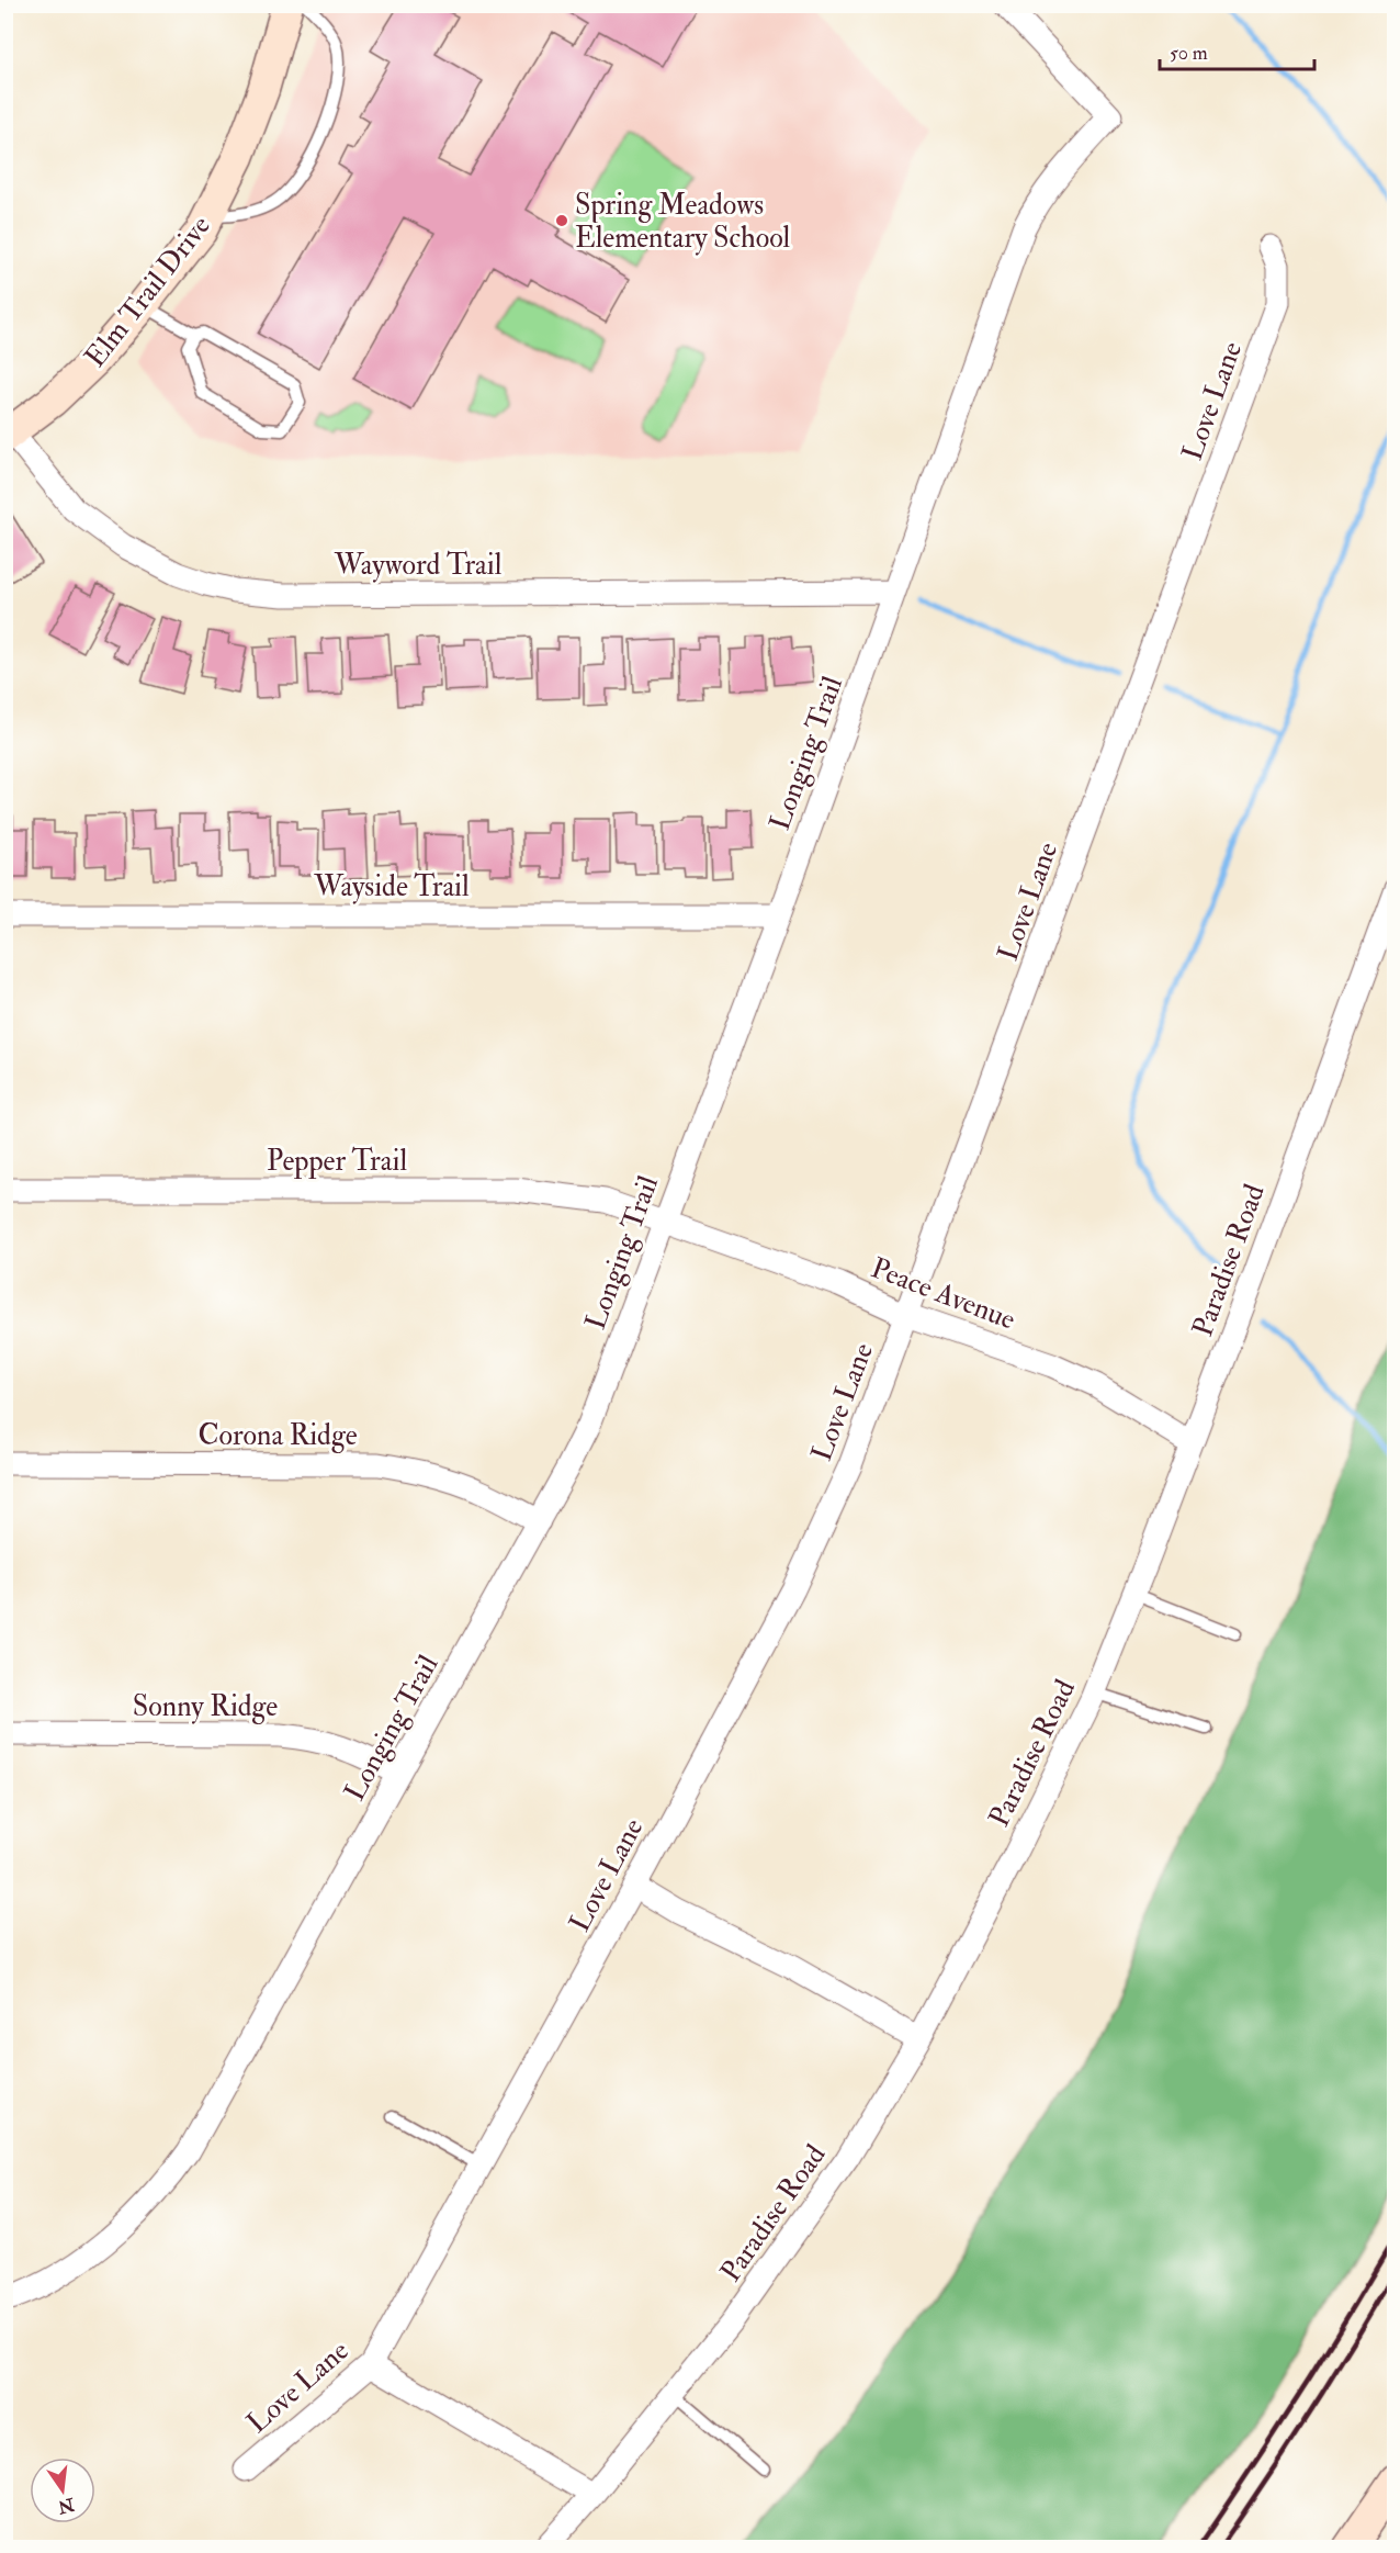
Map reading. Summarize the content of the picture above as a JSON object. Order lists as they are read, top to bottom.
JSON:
{
  "streets": {
    "street": [
      "Elm Trail Drive",
      "Love Lane",
      "Wayword Trail",
      "Longing Trail",
      "Wayside Trail",
      "Pepper Trail",
      "Paradise Road",
      "Peace Avenue",
      "Corona Ridge",
      "Sonny Ridge"
    ]
  },
  "crossings": [
    ["Elm Trail Drive", "Wayword Trail"],
    ["Love Lane", "Peace Avenue"],
    ["Wayword Trail", "Longing Trail"],
    ["Longing Trail", "Wayside Trail"],
    ["Longing Trail", "Pepper Trail"],
    ["Longing Trail", "Peace Avenue"],
    ["Longing Trail", "Corona Ridge"],
    ["Longing Trail", "Sonny Ridge"],
    ["Pepper Trail", "Peace Avenue"],
    ["Paradise Road", "Peace Avenue"]
  ],
  "places": ["Spring Meadows Elementary School"],
  "scale_bar": "50 m",
  "north": "bottom"
}
